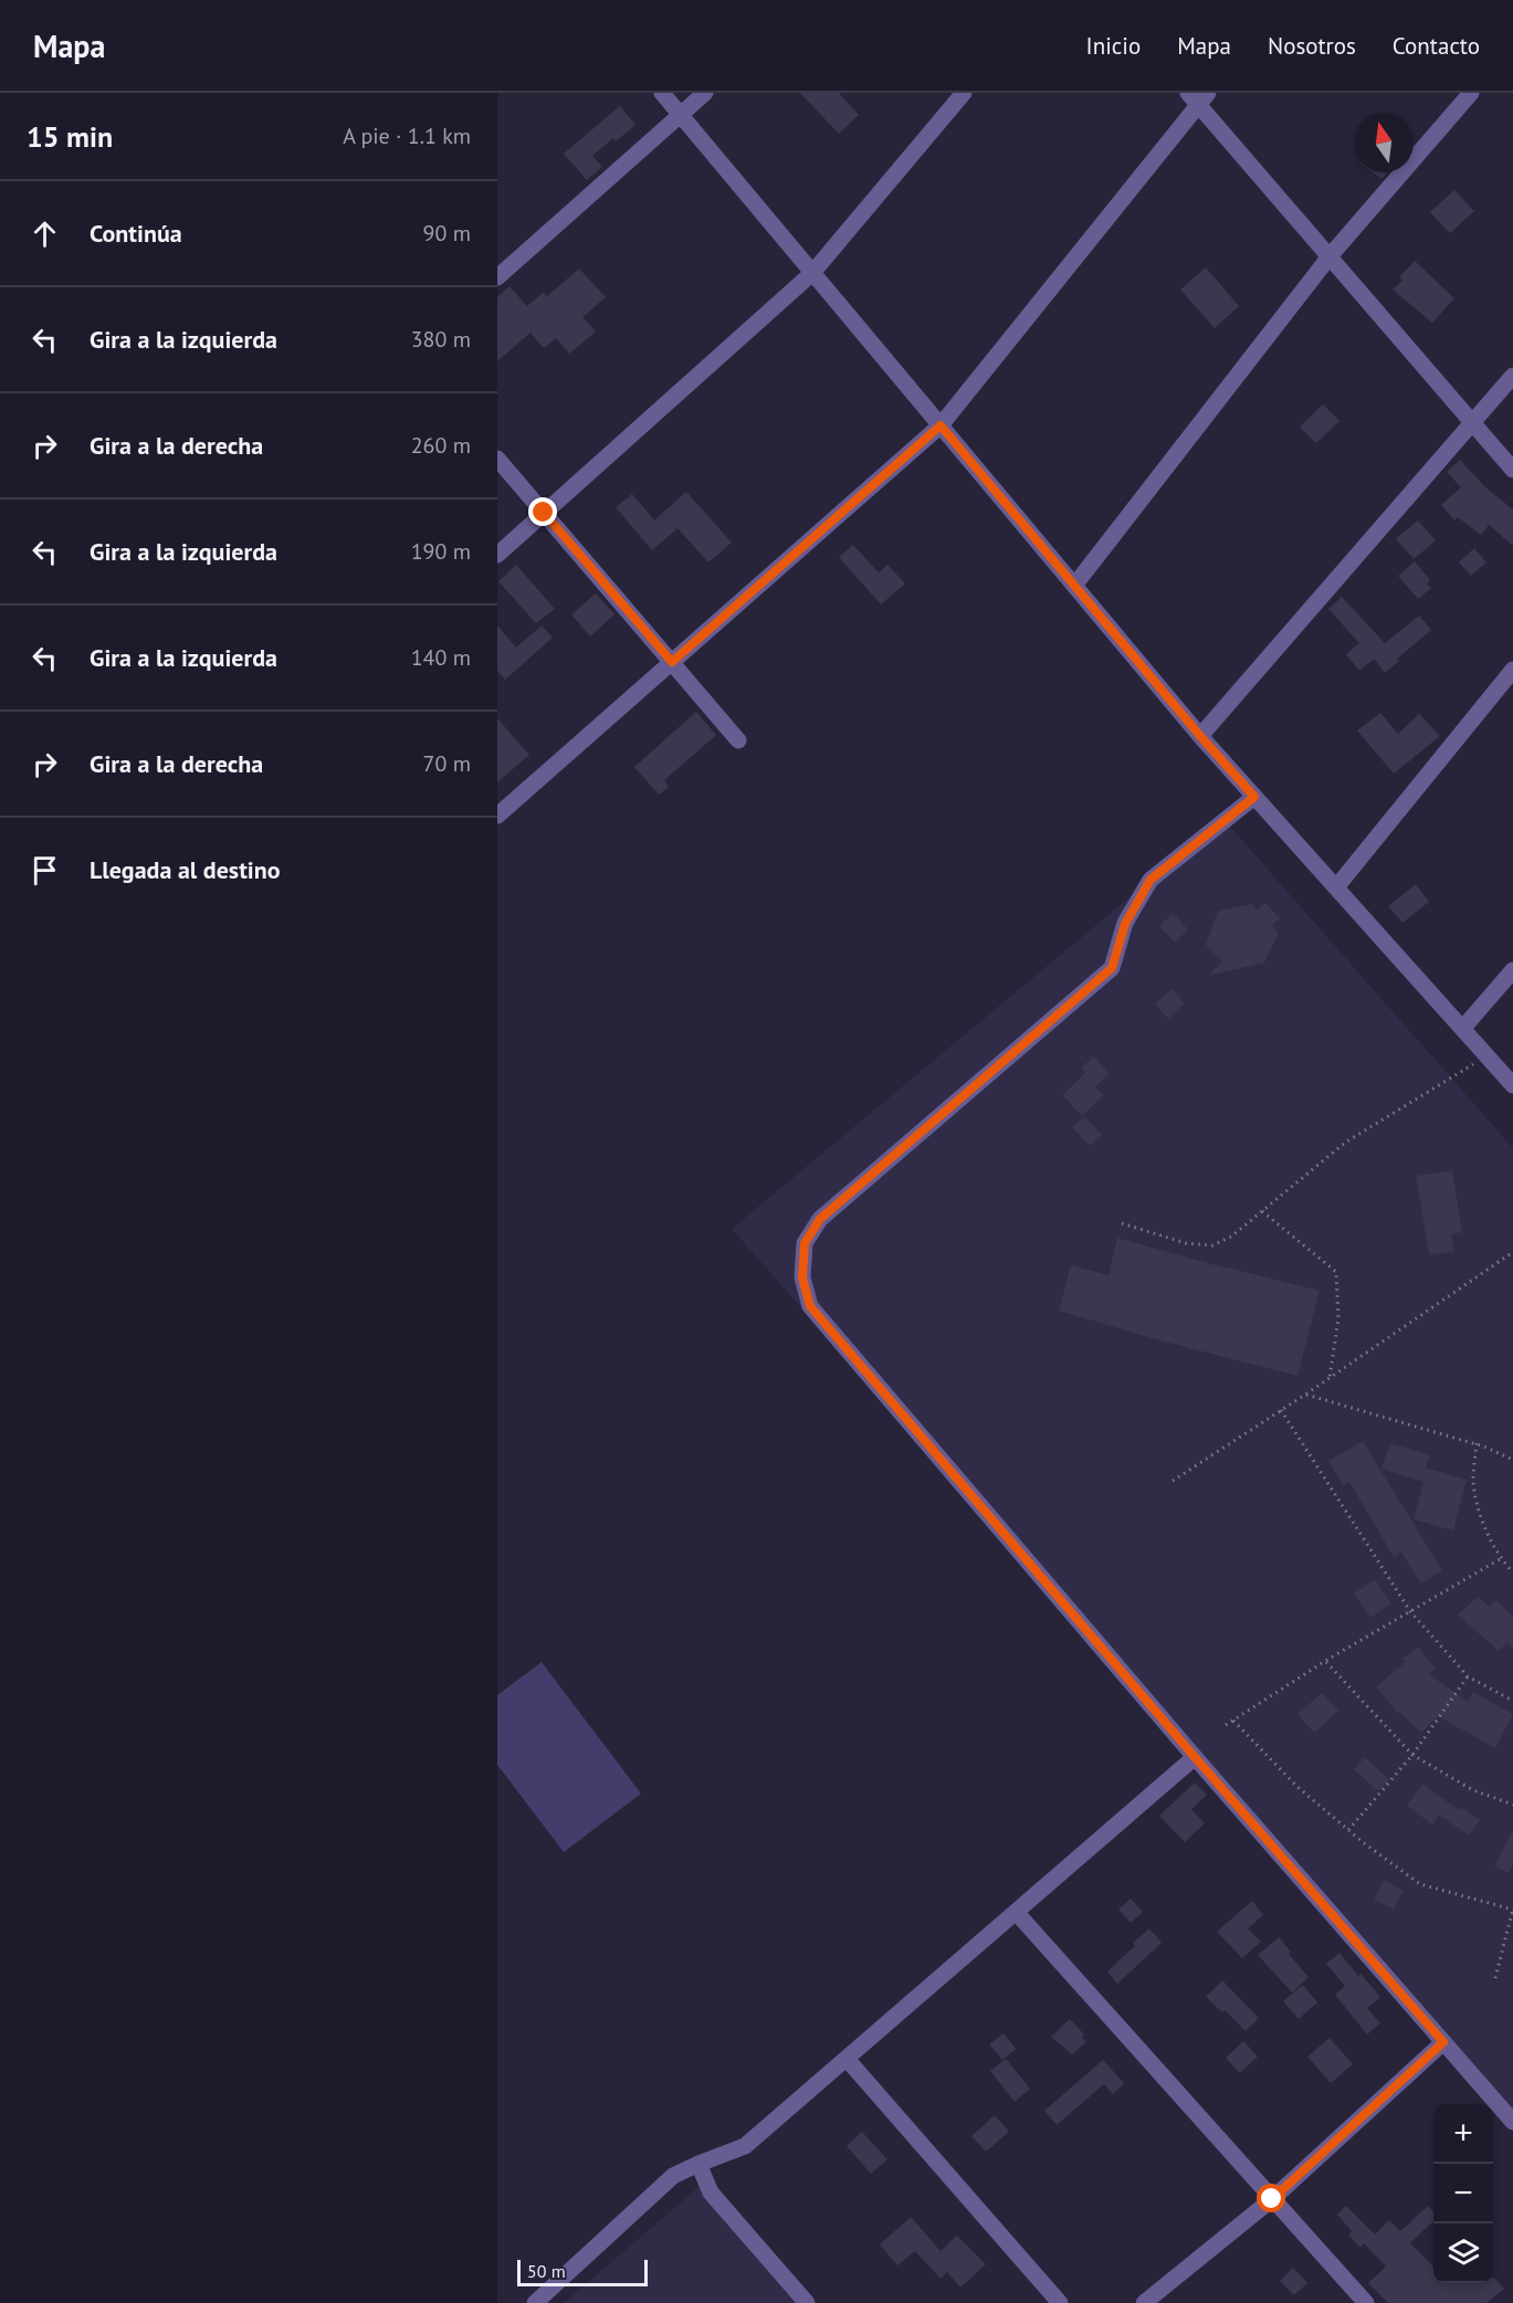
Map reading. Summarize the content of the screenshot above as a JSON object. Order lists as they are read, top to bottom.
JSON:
{
  "scale_bar": "50 m",
  "north": "top",
  "page": {
    "header": "Mapa",
    "nav": [
      "Inicio",
      "Mapa",
      "Nosotros",
      "Contacto"
    ],
    "heading": ["15 min", "A pie · 1.1 km"],
    "list": [
      ["Continúa", "90 m"],
      ["Gira a la izquierda", "380 m"],
      ["Gira a la derecha", "260 m"],
      ["Gira a la izquierda", "190 m"],
      ["Gira a la izquierda", "140 m"],
      ["Gira a la derecha", "70 m"],
      "Llegada al destino"
    ],
    "map_buttons": ["+", "−"],
    "scale": "50 m"
  }
}
